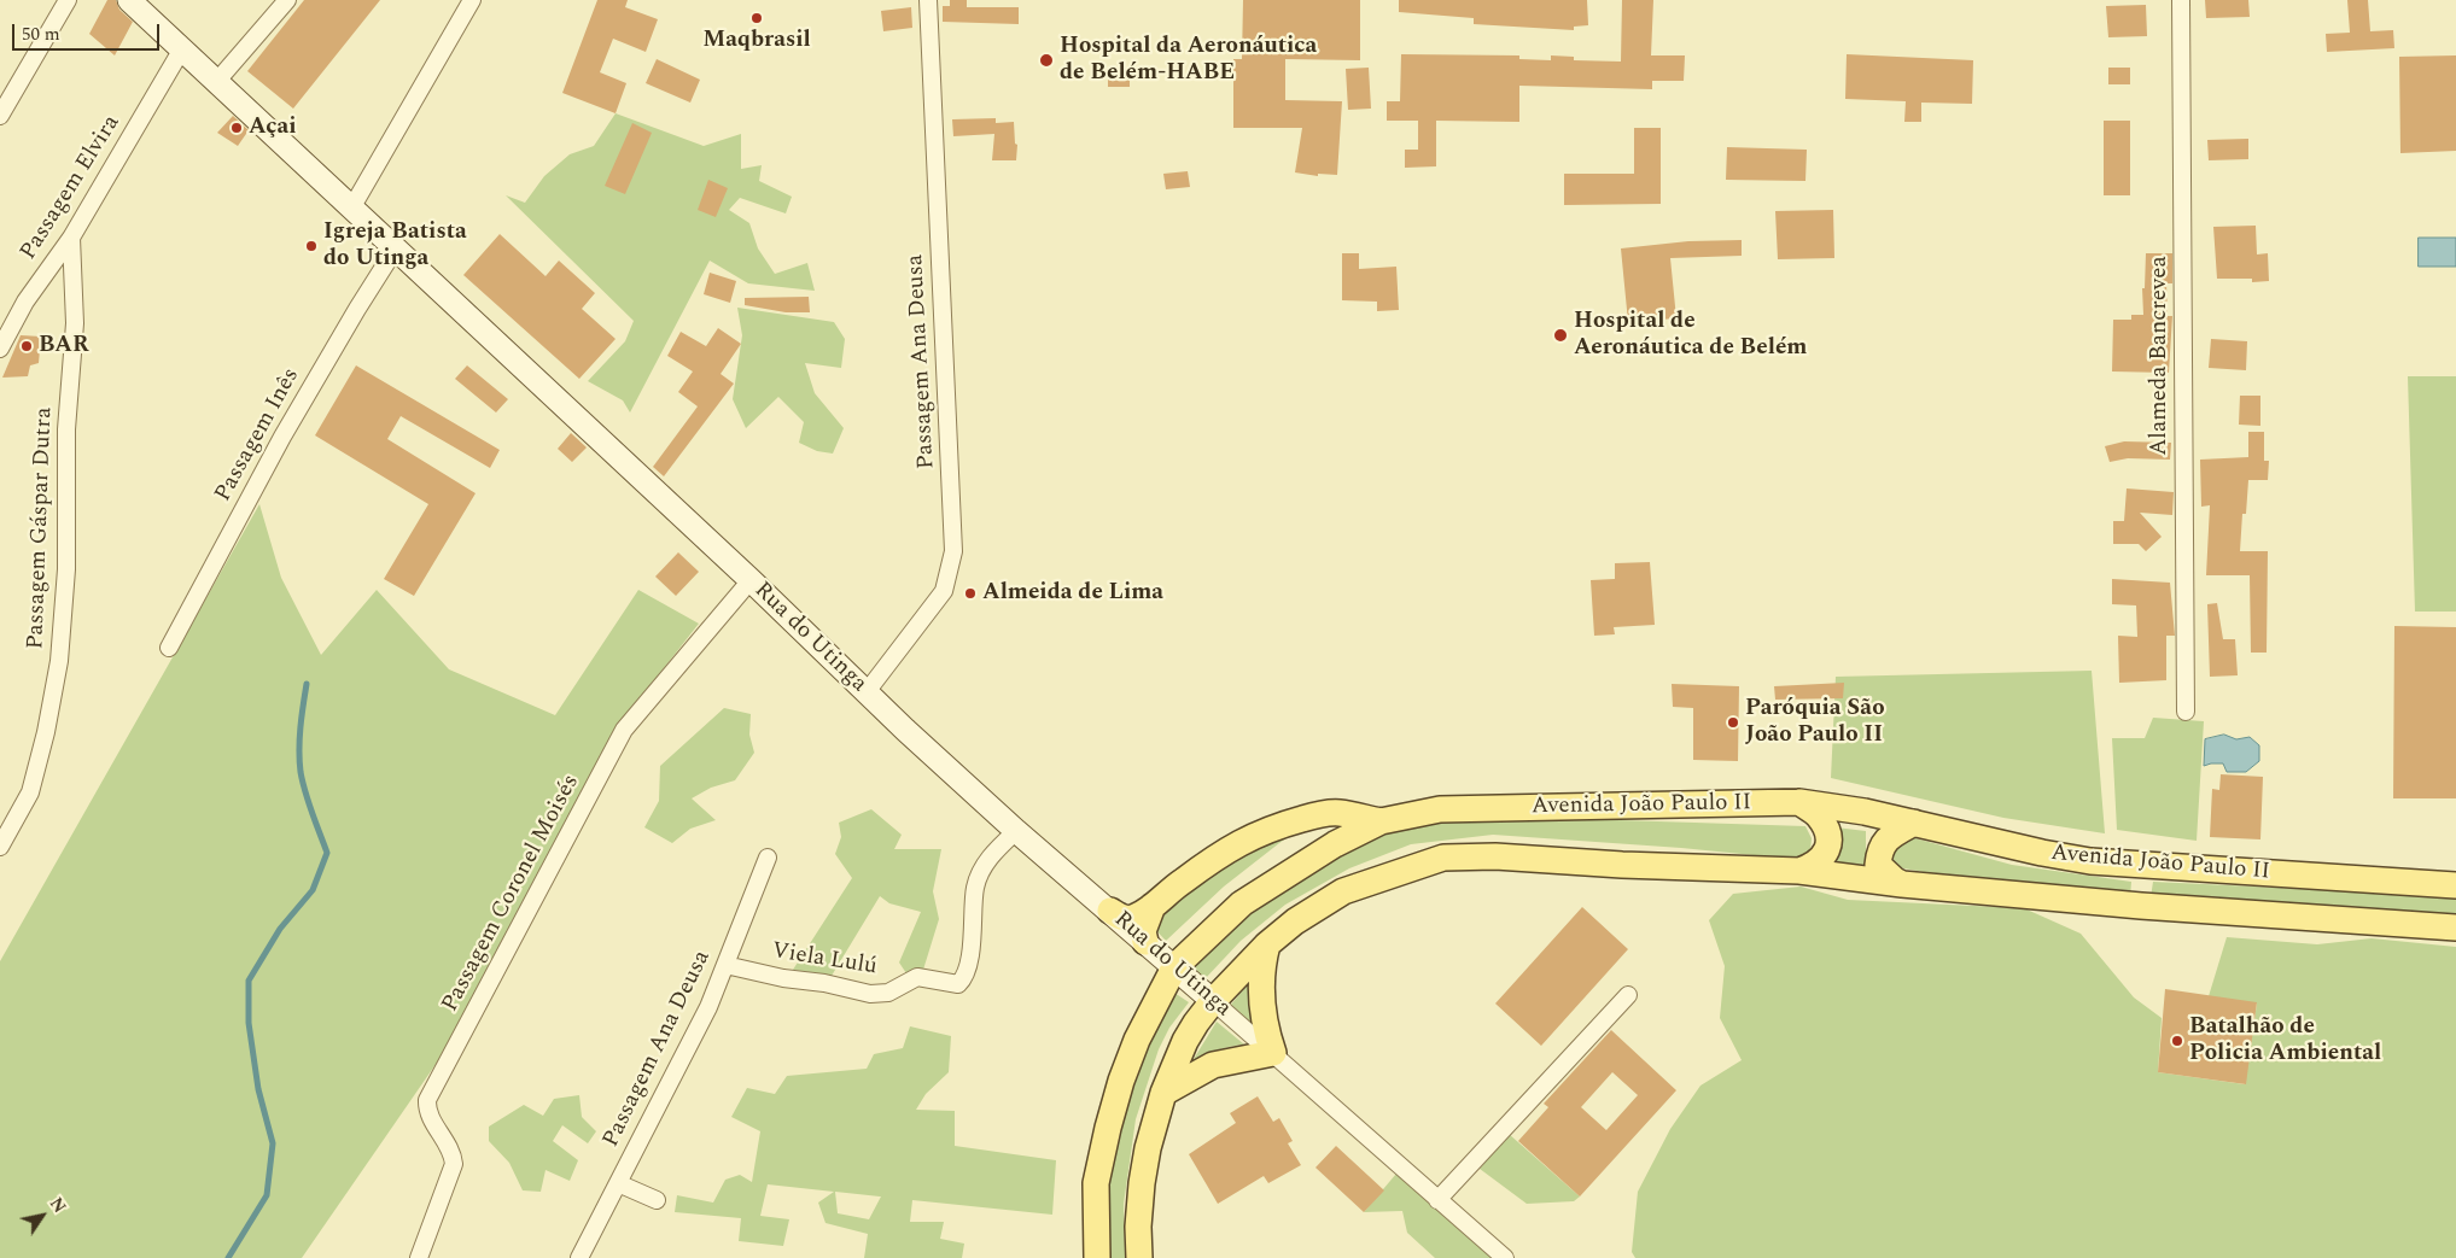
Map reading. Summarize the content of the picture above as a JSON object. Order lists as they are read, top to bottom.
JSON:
{
  "streets": {
    "main road": ["Avenida João Paulo II"],
    "street": [
      "Passagem Elvira",
      "Alameda Bancrevea",
      "Passagem Ana Deusa",
      "Passagem Inês",
      "Passagem Gáspar Dutra",
      "Rua do Utinga",
      "Passagem Coronel Moisés",
      "Viela Lulú"
    ]
  },
  "crossings": [
    ["Passagem Elvira", "Passagem Gáspar Dutra"],
    ["Passagem Elvira", "Rua do Utinga"],
    ["Passagem Ana Deusa", "Rua do Utinga"],
    ["Passagem Ana Deusa", "Viela Lulú"],
    ["Passagem Inês", "Rua do Utinga"],
    ["Rua do Utinga", "Avenida João Paulo II"],
    ["Rua do Utinga", "Passagem Coronel Moisés"],
    ["Rua do Utinga", "Viela Lulú"]
  ],
  "places": [
    "Maqbrasil",
    "Hospital da Aeronáutica de Belém-HABE",
    "Açai",
    "Igreja Batista do Utinga",
    "Hospital de Aeronáutica de Belém",
    "BAR",
    "Almeida de Lima",
    "Paróquia São João Paulo II",
    "Batalhão de Policia Ambiental"
  ],
  "scale_bar": "50 m",
  "north": "top right"
}
